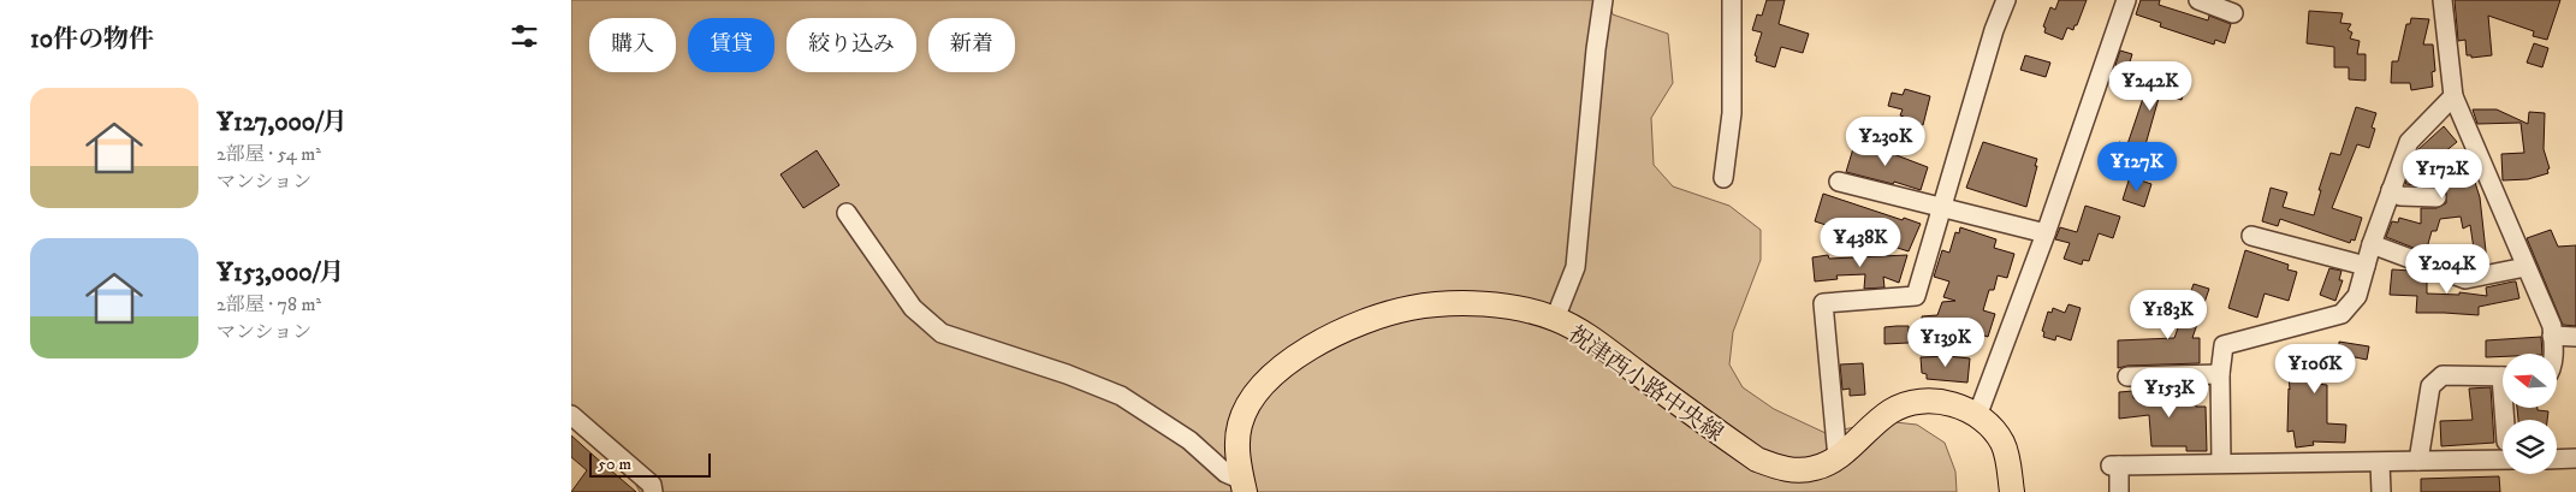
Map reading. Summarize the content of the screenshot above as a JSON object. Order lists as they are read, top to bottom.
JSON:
{
  "streets": {
    "main road": ["祝津西小路中央線"]
  },
  "scale_bar": "50 m",
  "north": "left",
  "page": {
    "heading": "10件の物件",
    "chip": [
      "購入",
      "賃貸",
      "絞り込み",
      "新着"
    ],
    "price": [
      "¥242K",
      "¥230K",
      "¥127K",
      "¥172K",
      "¥438K",
      "¥204K",
      "¥183K",
      "¥139K",
      "¥106K",
      "¥153K"
    ],
    "list": [
      {
        "name": "¥127,000/月",
        "note": "2部屋 · 54 m² · マンション"
      },
      {
        "name": "¥153,000/月",
        "note": "2部屋 · 78 m² · マンション"
      }
    ],
    "scale": "50 m"
  }
}
